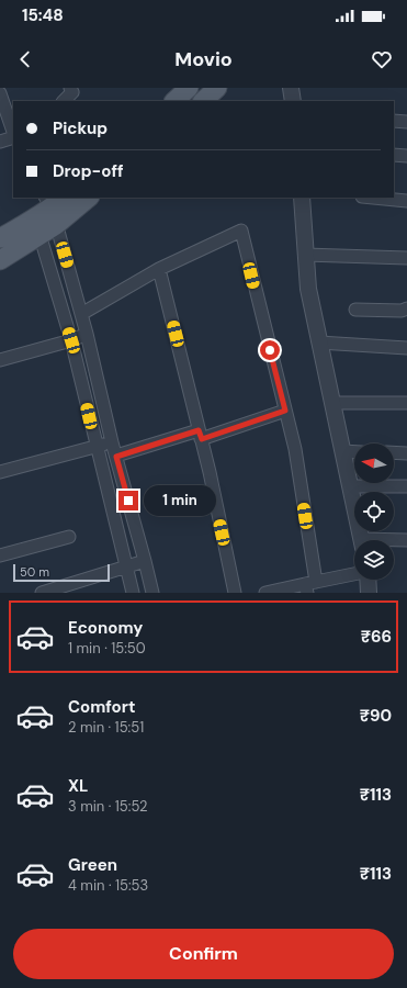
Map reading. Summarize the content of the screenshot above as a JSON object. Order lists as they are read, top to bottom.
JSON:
{
  "scale_bar": "50 m",
  "north": "left",
  "page": {
    "status": "15:48",
    "header": "Movio",
    "banner": ["Pickup", "Drop-off"],
    "bubble": "1 min",
    "scale": "50 m",
    "list": [
      {
        "name": "Economy",
        "note": "1 min · 15:50",
        "value": "₹66"
      },
      {
        "name": "Comfort",
        "note": "2 min · 15:51",
        "value": "₹90"
      },
      {
        "name": "XL",
        "note": "3 min · 15:52",
        "value": "₹113"
      },
      {
        "name": "Green",
        "note": "4 min · 15:53",
        "value": "₹113"
      }
    ],
    "buttons": "Confirm"
  }
}
